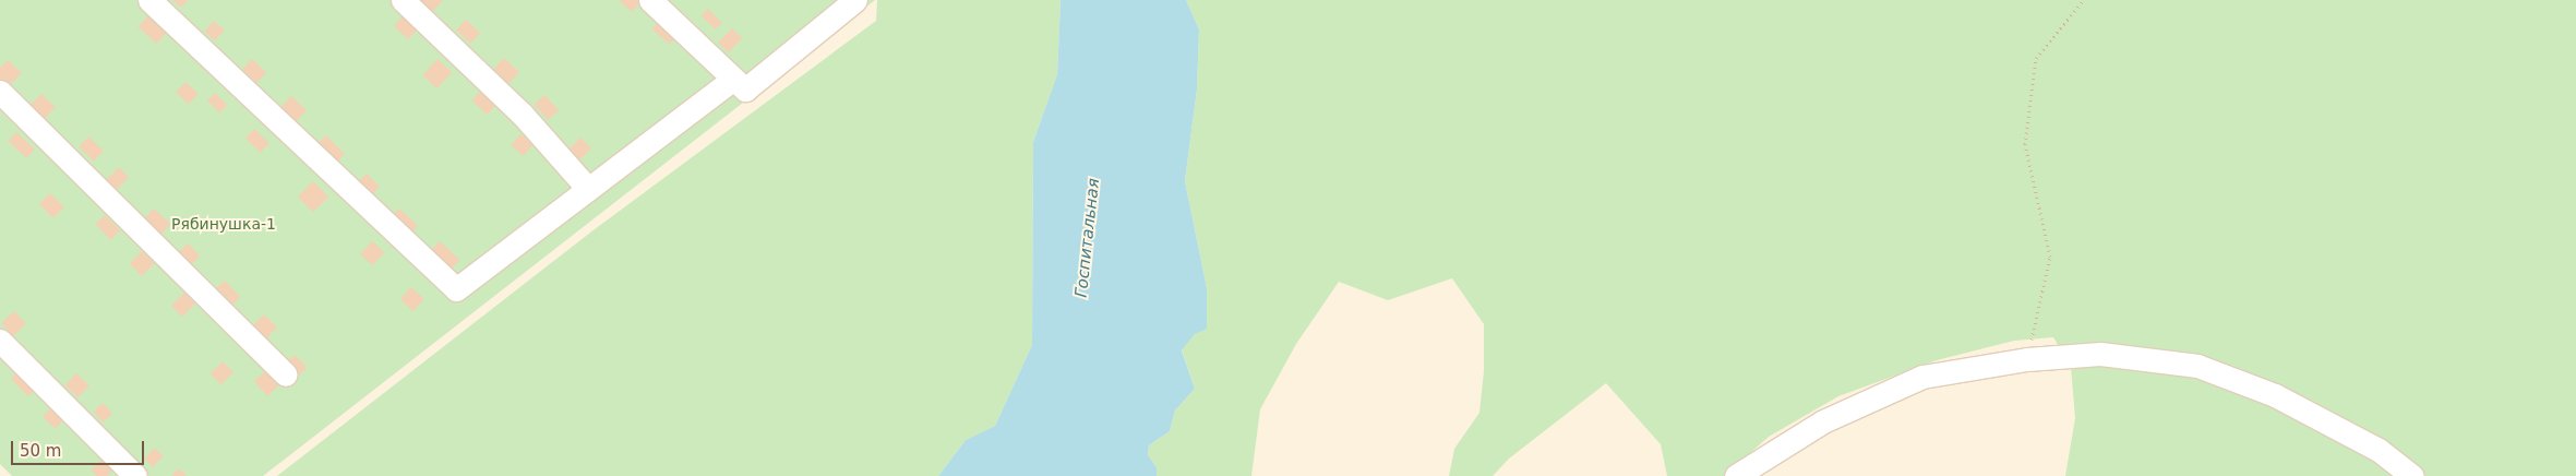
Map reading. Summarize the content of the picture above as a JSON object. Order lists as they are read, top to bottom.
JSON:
{
  "water": ["Госпитальная"],
  "parks": ["Рябинушка-1"],
  "scale_bar": "50 m"
}
